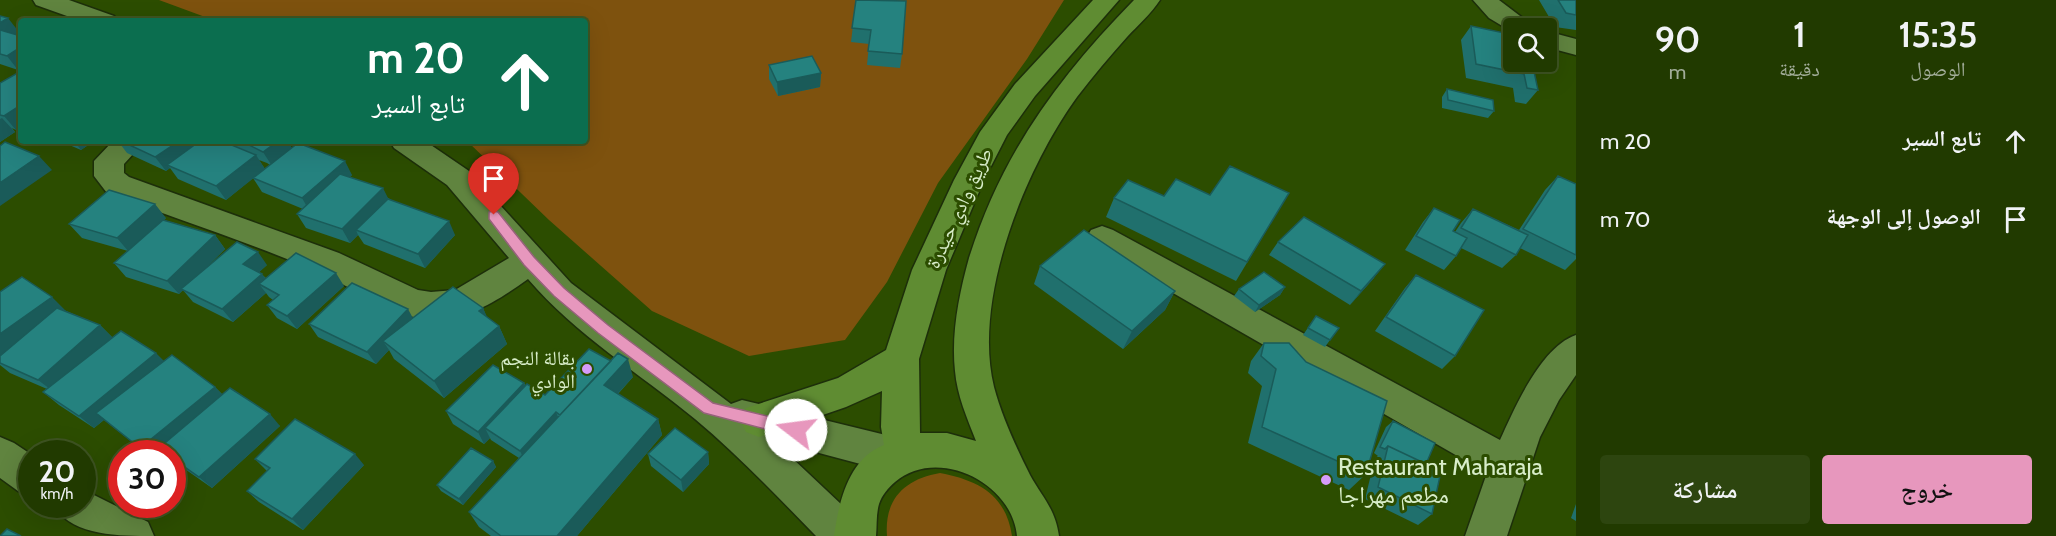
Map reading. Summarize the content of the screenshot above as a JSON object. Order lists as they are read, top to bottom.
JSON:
{
  "streets": {
    "main road": ["طريق وادي حيدرة"]
  },
  "places": ["بقالة النجم الوادي", "Restaurant Maharaja مطعم مهراجا"],
  "page": {
    "eta": [
      "15:35",
      "الوصول",
      "1",
      "دقيقة",
      "90",
      "m"
    ],
    "turn": ["20 m", "تابع السير"],
    "list": [
      {
        "name": "تابع السير",
        "value": "20 m"
      },
      {
        "name": "الوصول إلى الوجهة",
        "value": "70 m"
      }
    ],
    "speed": "20 km/h",
    "limit": "30",
    "buttons": ["خروج", "مشاركة"]
  }
}
